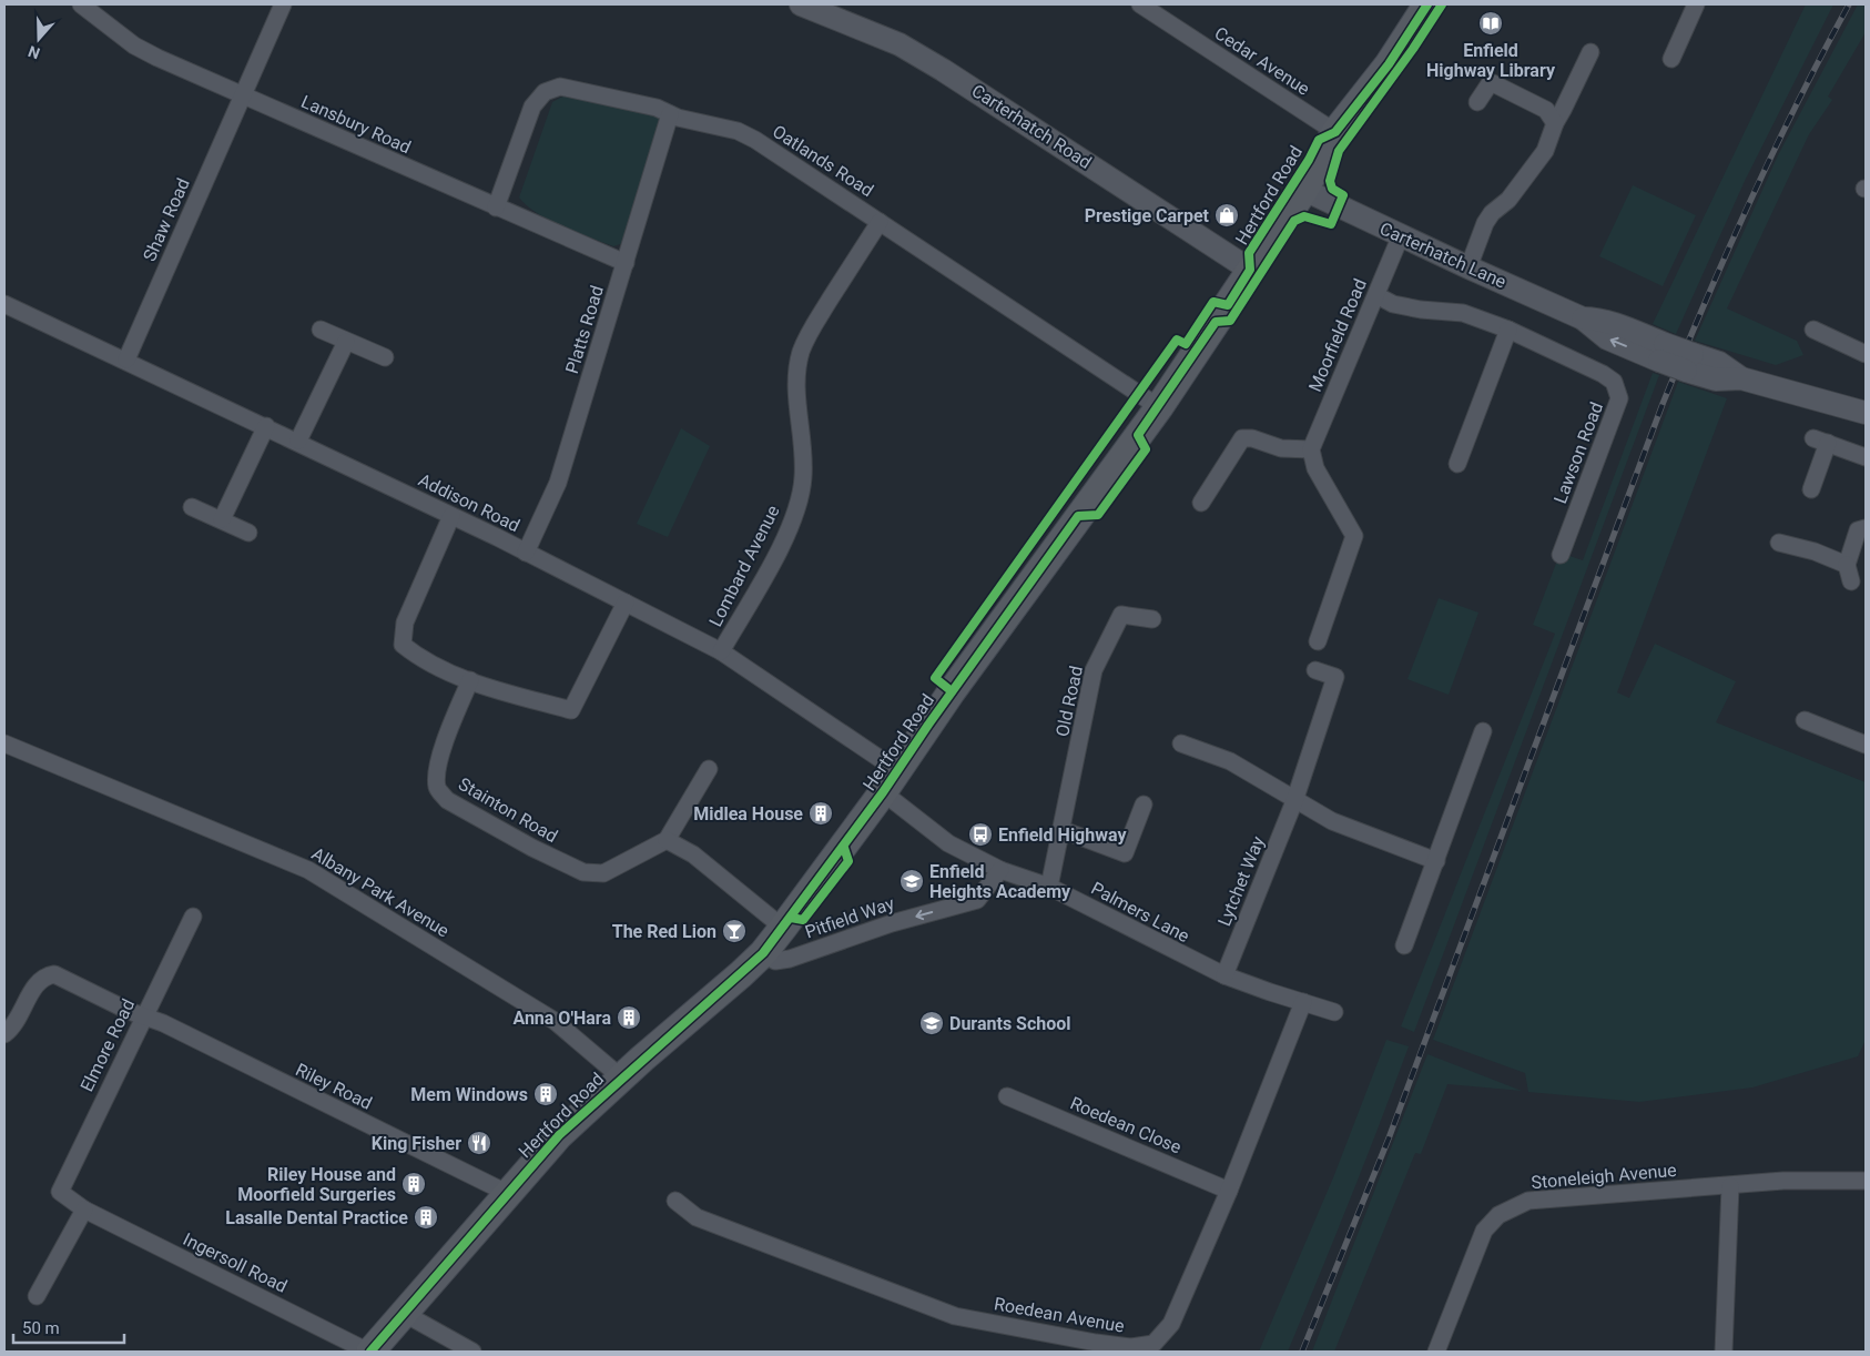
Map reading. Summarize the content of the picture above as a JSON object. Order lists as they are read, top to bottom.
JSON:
{
  "streets": {
    "main road": ["Hertford Road"],
    "street": [
      "Cedar Avenue",
      "Lansbury Road",
      "Carterhatch Road",
      "Oatlands Road",
      "Shaw Road",
      "Carterhatch Lane",
      "Platts Road",
      "Moorfield Road",
      "Lawson Road",
      "Addison Road",
      "Lombard Avenue",
      "Old Road",
      "Stainton Road",
      "Lytchet Way",
      "Albany Park Avenue",
      "Palmers Lane",
      "Pitfield Way",
      "Elmore Road",
      "Riley Road",
      "Roedean Close",
      "Stoneleigh Avenue",
      "Ingersoll Road",
      "Roedean Avenue"
    ]
  },
  "crossings": [
    ["Cedar Avenue", "Hertford Road"],
    ["Lansbury Road", "Oatlands Road"],
    ["Lansbury Road", "Shaw Road"],
    ["Lansbury Road", "Platts Road"],
    ["Carterhatch Road", "Hertford Road"],
    ["Oatlands Road", "Hertford Road"],
    ["Oatlands Road", "Platts Road"],
    ["Oatlands Road", "Lombard Avenue"],
    ["Hertford Road", "Carterhatch Lane"],
    ["Hertford Road", "Addison Road"],
    ["Hertford Road", "Albany Park Avenue"],
    ["Hertford Road", "Palmers Lane"],
    ["Hertford Road", "Pitfield Way"],
    ["Hertford Road", "Riley Road"],
    ["Hertford Road", "Ingersoll Road"],
    ["Shaw Road", "Addison Road"],
    ["Carterhatch Lane", "Moorfield Road"],
    ["Platts Road", "Addison Road"],
    ["Moorfield Road", "Lawson Road"],
    ["Addison Road", "Lombard Avenue"],
    ["Addison Road", "Palmers Lane"],
    ["Old Road", "Palmers Lane"],
    ["Lytchet Way", "Palmers Lane"],
    ["Palmers Lane", "Pitfield Way"],
    ["Palmers Lane", "Roedean Avenue"],
    ["Elmore Road", "Riley Road"],
    ["Elmore Road", "Ingersoll Road"],
    ["Roedean Close", "Roedean Avenue"]
  ],
  "one_way": ["Pitfield Way"],
  "places": {
    "library": ["Enfield Highway Library"],
    "shop": ["Prestige Carpet"],
    "building": [
      "Midlea House",
      "Anna O'Hara",
      "Mem Windows",
      "Riley House and Moorfield Surgeries",
      "Lasalle Dental Practice"
    ],
    "bus stop": ["Enfield Highway"],
    "school or university": ["Enfield Heights Academy", "Durants School"],
    "bar": ["The Red Lion"],
    "restaurant": ["King Fisher"]
  },
  "scale_bar": "50 m",
  "north": "bottom"
}
